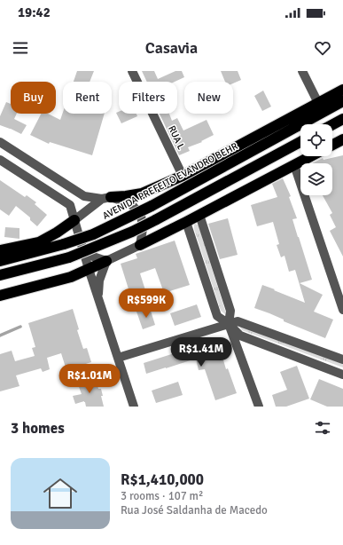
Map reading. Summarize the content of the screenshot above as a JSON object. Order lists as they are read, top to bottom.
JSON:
{
  "streets": {
    "highway": ["AVENIDA PREFEITO EVANDRO BEHR"],
    "street": ["RUA L"]
  },
  "page": {
    "status": "19:42",
    "header": "Casavia",
    "chip": [
      "Buy",
      "Rent",
      "Filters",
      "New"
    ],
    "price": ["R$599K", "R$1.41M", "R$1.01M"],
    "heading": "3 homes",
    "list": [
      {
        "name": "R$1,410,000",
        "note": "3 rooms · 107 m² · Rua José Saldanha de Macedo"
      }
    ]
  }
}
